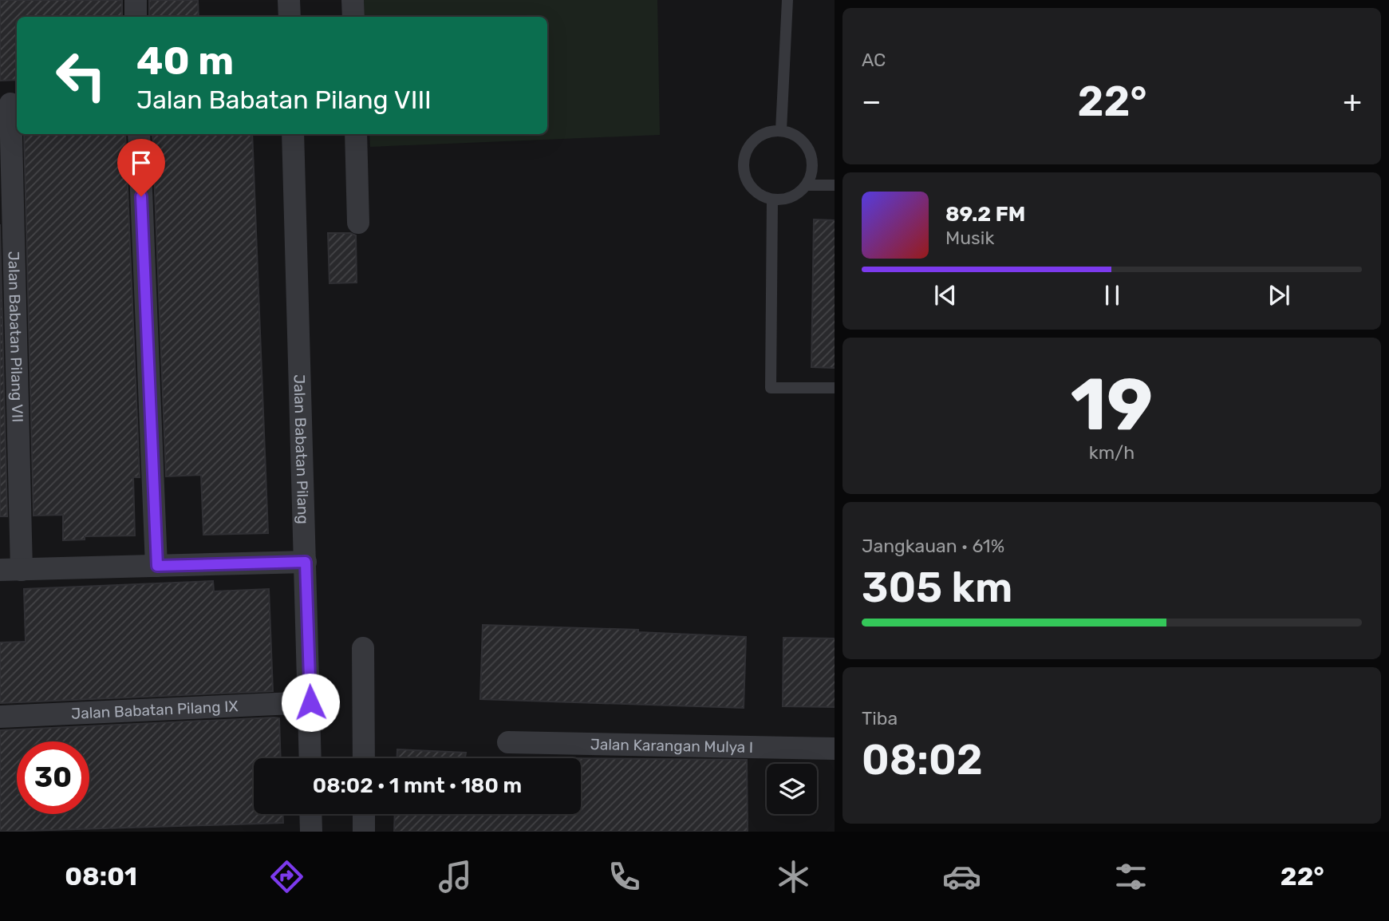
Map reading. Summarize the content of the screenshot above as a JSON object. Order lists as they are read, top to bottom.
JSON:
{
  "streets": {
    "street": [
      "Jalan Babatan Pilang VII",
      "Jalan Babatan Pilang",
      "Jalan Babatan Pilang IX",
      "Jalan Karangan Mulya I"
    ]
  },
  "crossings": [
    ["Jalan Babatan Pilang", "Jalan Babatan Pilang IX"]
  ],
  "page": {
    "tile": [
      "AC",
      ["19", "km/h"],
      ["Jangkauan · 61%", "305 km"],
      ["Tiba", "08:02"]
    ],
    "turn": ["40 m", "Jalan Babatan Pilang VIII"],
    "heat": ["−", "22°", "+"],
    "song": ["89.2 FM", "Musik"],
    "limit": "30",
    "trip": "08:02 · 1 mnt · 180 m",
    "tabs": ["08:01", "22°"]
  }
}
